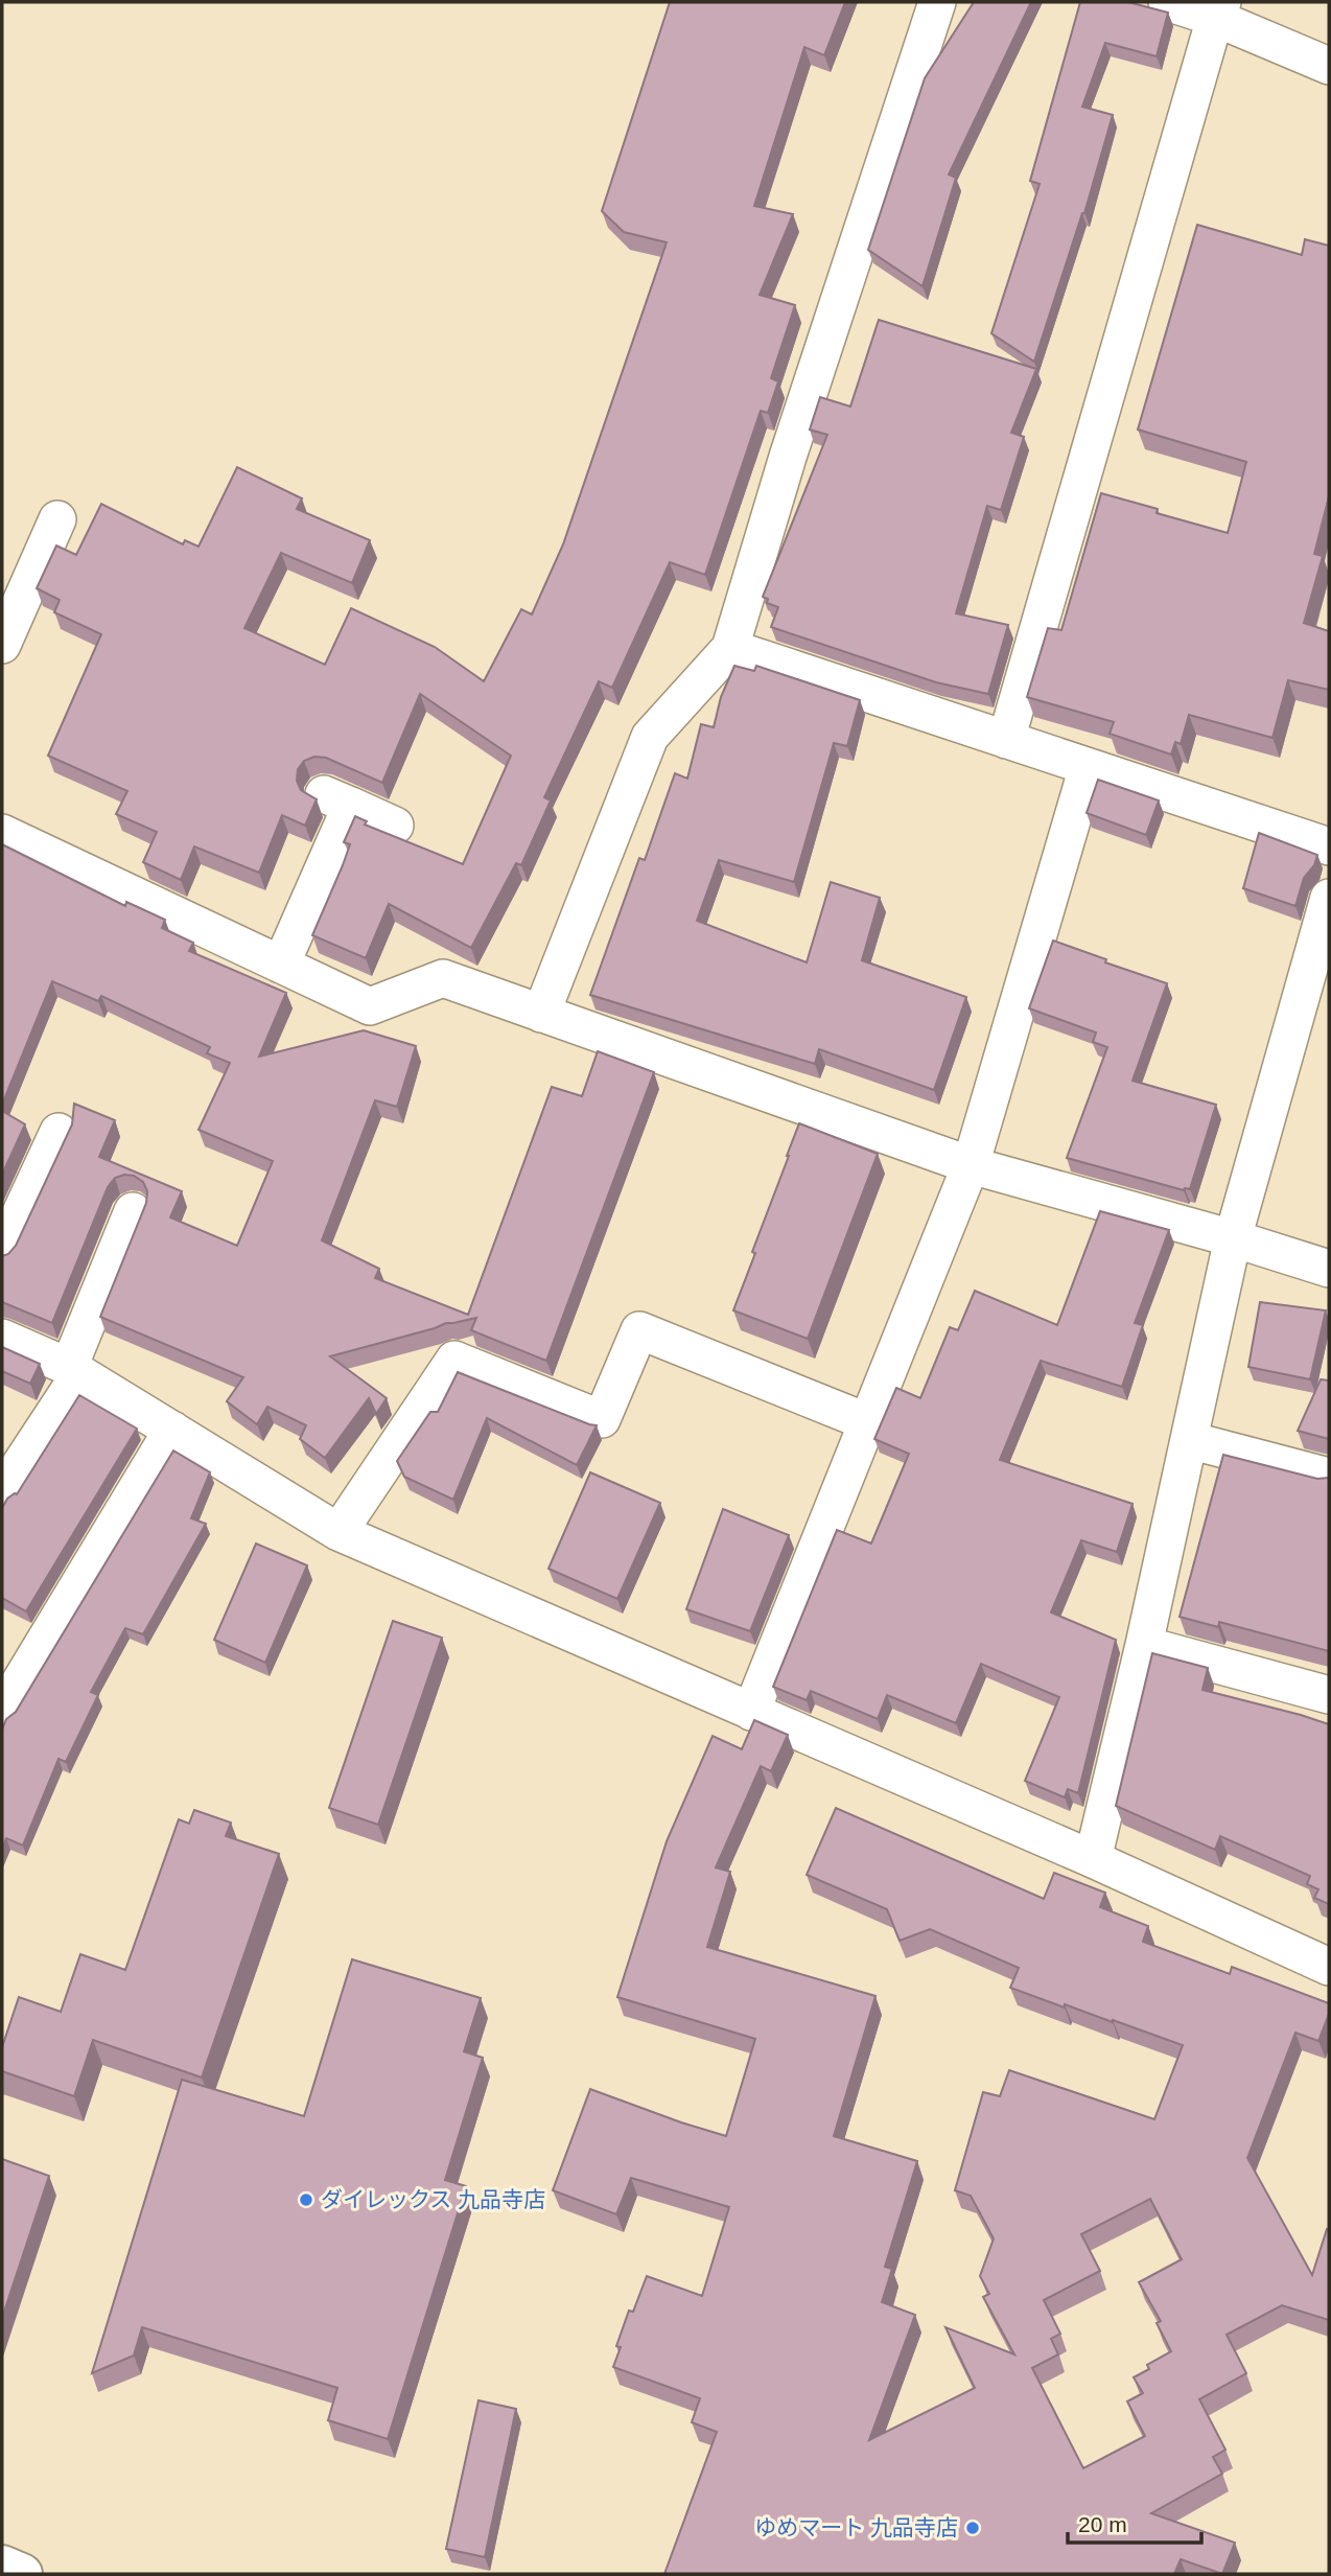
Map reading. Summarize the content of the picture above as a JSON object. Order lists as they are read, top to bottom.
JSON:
{
  "places": ["ダイレックス 九品寺店", "ゆめマート 九品寺店"],
  "scale_bar": "20 m"
}
